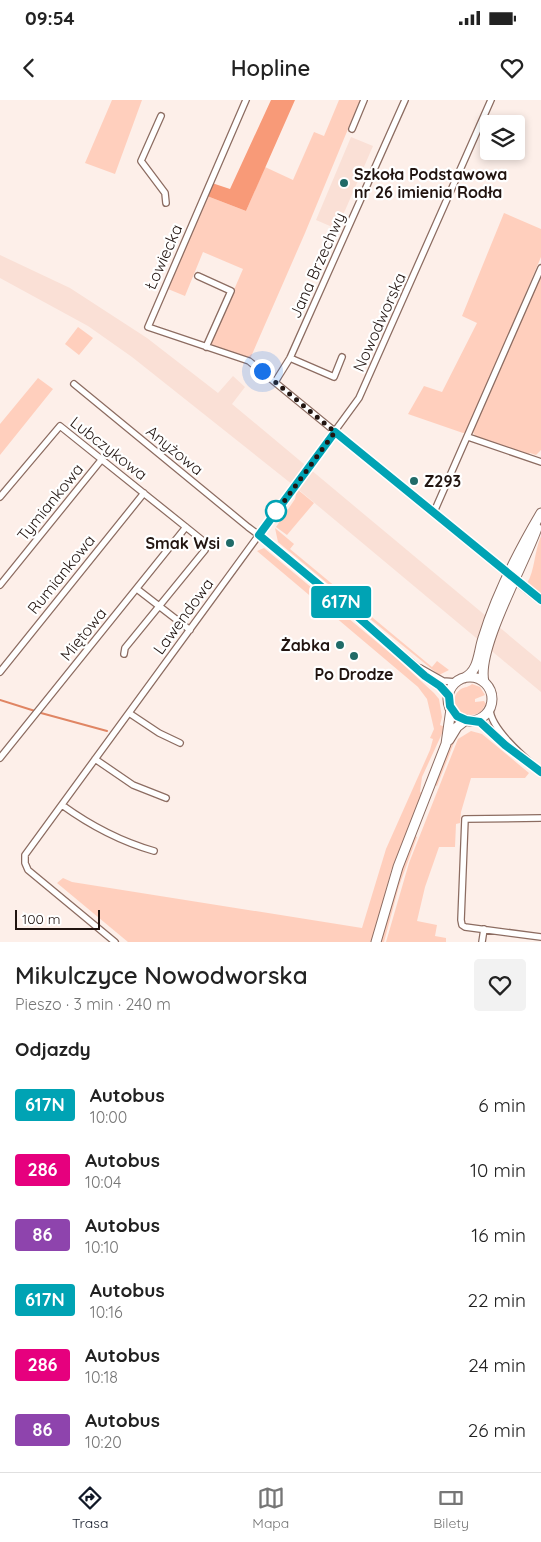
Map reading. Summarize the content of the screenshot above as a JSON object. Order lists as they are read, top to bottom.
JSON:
{
  "streets": {
    "street": [
      "Łowiecka",
      "Jana Brzechwy",
      "Nowodworska",
      "Lubczykowa",
      "Anyżowa",
      "Tymiankowa",
      "Rumiankowa",
      "Lawendowa",
      "Miętowa"
    ]
  },
  "crossings": [
    ["Łowiecka", "Jana Brzechwy"],
    ["Nowodworska", "Anyżowa"],
    ["Nowodworska", "Lawendowa"],
    ["Lubczykowa", "Tymiankowa"],
    ["Lubczykowa", "Rumiankowa"],
    ["Lubczykowa", "Miętowa"],
    ["Anyżowa", "Lawendowa"]
  ],
  "places": [
    "Szkoła Podstawowa nr 26 imienia Rodła",
    "Z293",
    "Smak Wsi",
    "Żabka",
    "Po Drodze"
  ],
  "lines": ["bus line 617N"],
  "scale_bar": "100 m",
  "page": {
    "status": "09:54",
    "header": "Hopline",
    "on_map": "617N",
    "scale": "100 m",
    "heading": [
      ["Mikulczyce Nowodworska", "Pieszo · 3 min · 240 m"],
      "Odjazdy"
    ],
    "list": [
      {
        "mark": "617N",
        "name": "Autobus",
        "note": "10:00",
        "value": "6 min"
      },
      {
        "mark": "286",
        "name": "Autobus",
        "note": "10:04",
        "value": "10 min"
      },
      {
        "mark": "86",
        "name": "Autobus",
        "note": "10:10",
        "value": "16 min"
      },
      {
        "mark": "617N",
        "name": "Autobus",
        "note": "10:16",
        "value": "22 min"
      },
      {
        "mark": "286",
        "name": "Autobus",
        "note": "10:18",
        "value": "24 min"
      },
      {
        "mark": "86",
        "name": "Autobus",
        "note": "10:20",
        "value": "26 min"
      }
    ],
    "tabs": ["Trasa", "Mapa", "Bilety"]
  }
}
